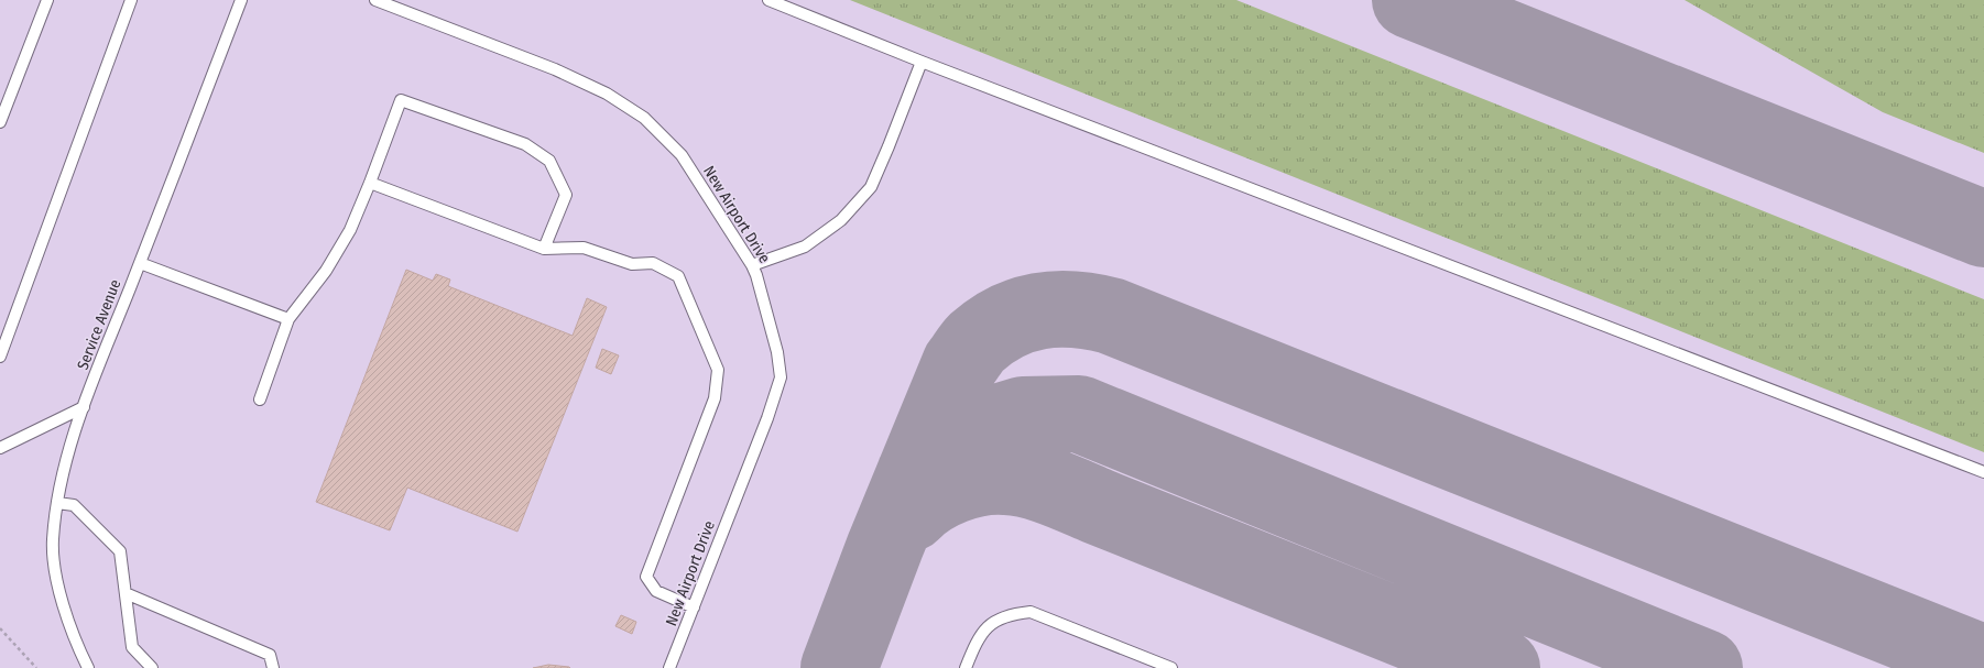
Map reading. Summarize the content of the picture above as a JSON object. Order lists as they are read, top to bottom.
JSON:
{
  "streets": {
    "lane": ["New Airport Drive", "Service Avenue"]
  }
}
